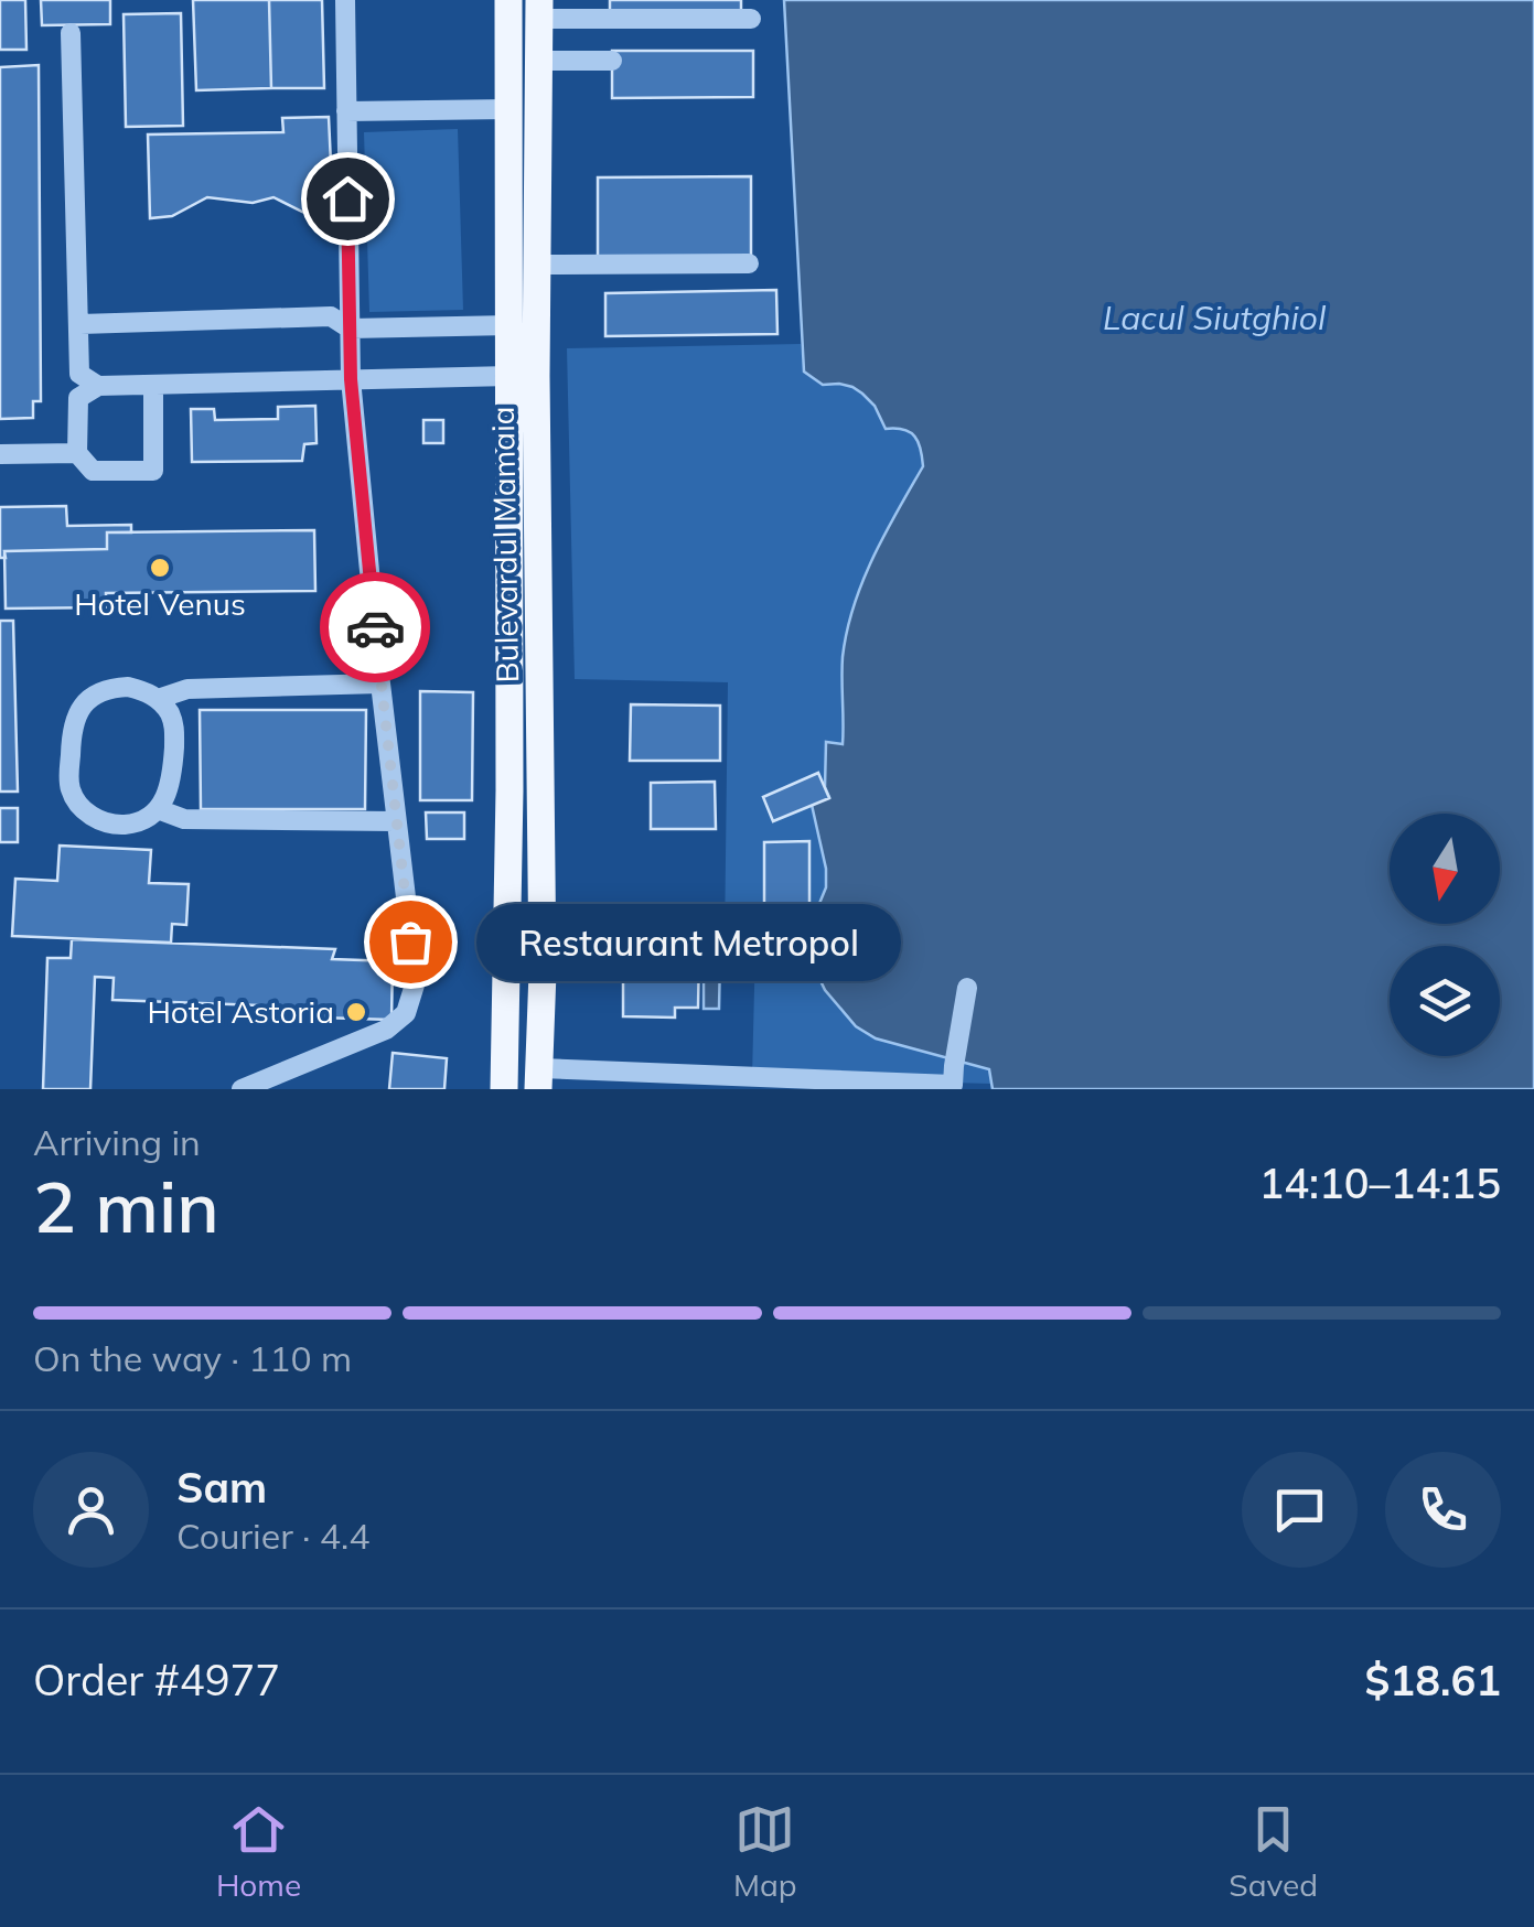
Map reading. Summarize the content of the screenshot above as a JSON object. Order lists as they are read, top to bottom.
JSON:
{
  "streets": {
    "main road": ["Bulevardul Mamaia"]
  },
  "water": ["Lacul Siutghiol"],
  "places": ["Hotel Venus", "Restaurant Metropol", "Hotel Astoria"],
  "north": "bottom",
  "page": {
    "bubble": "Restaurant Metropol",
    "heading": ["2 min", "Arriving in", "14:10–14:15"],
    "panel": [
      "Sam",
      "Courier · 4.4",
      "Order #4977",
      "$18.61"
    ],
    "bar": "On the way · 110 m",
    "tabs": ["Home", "Map", "Saved"]
  }
}
